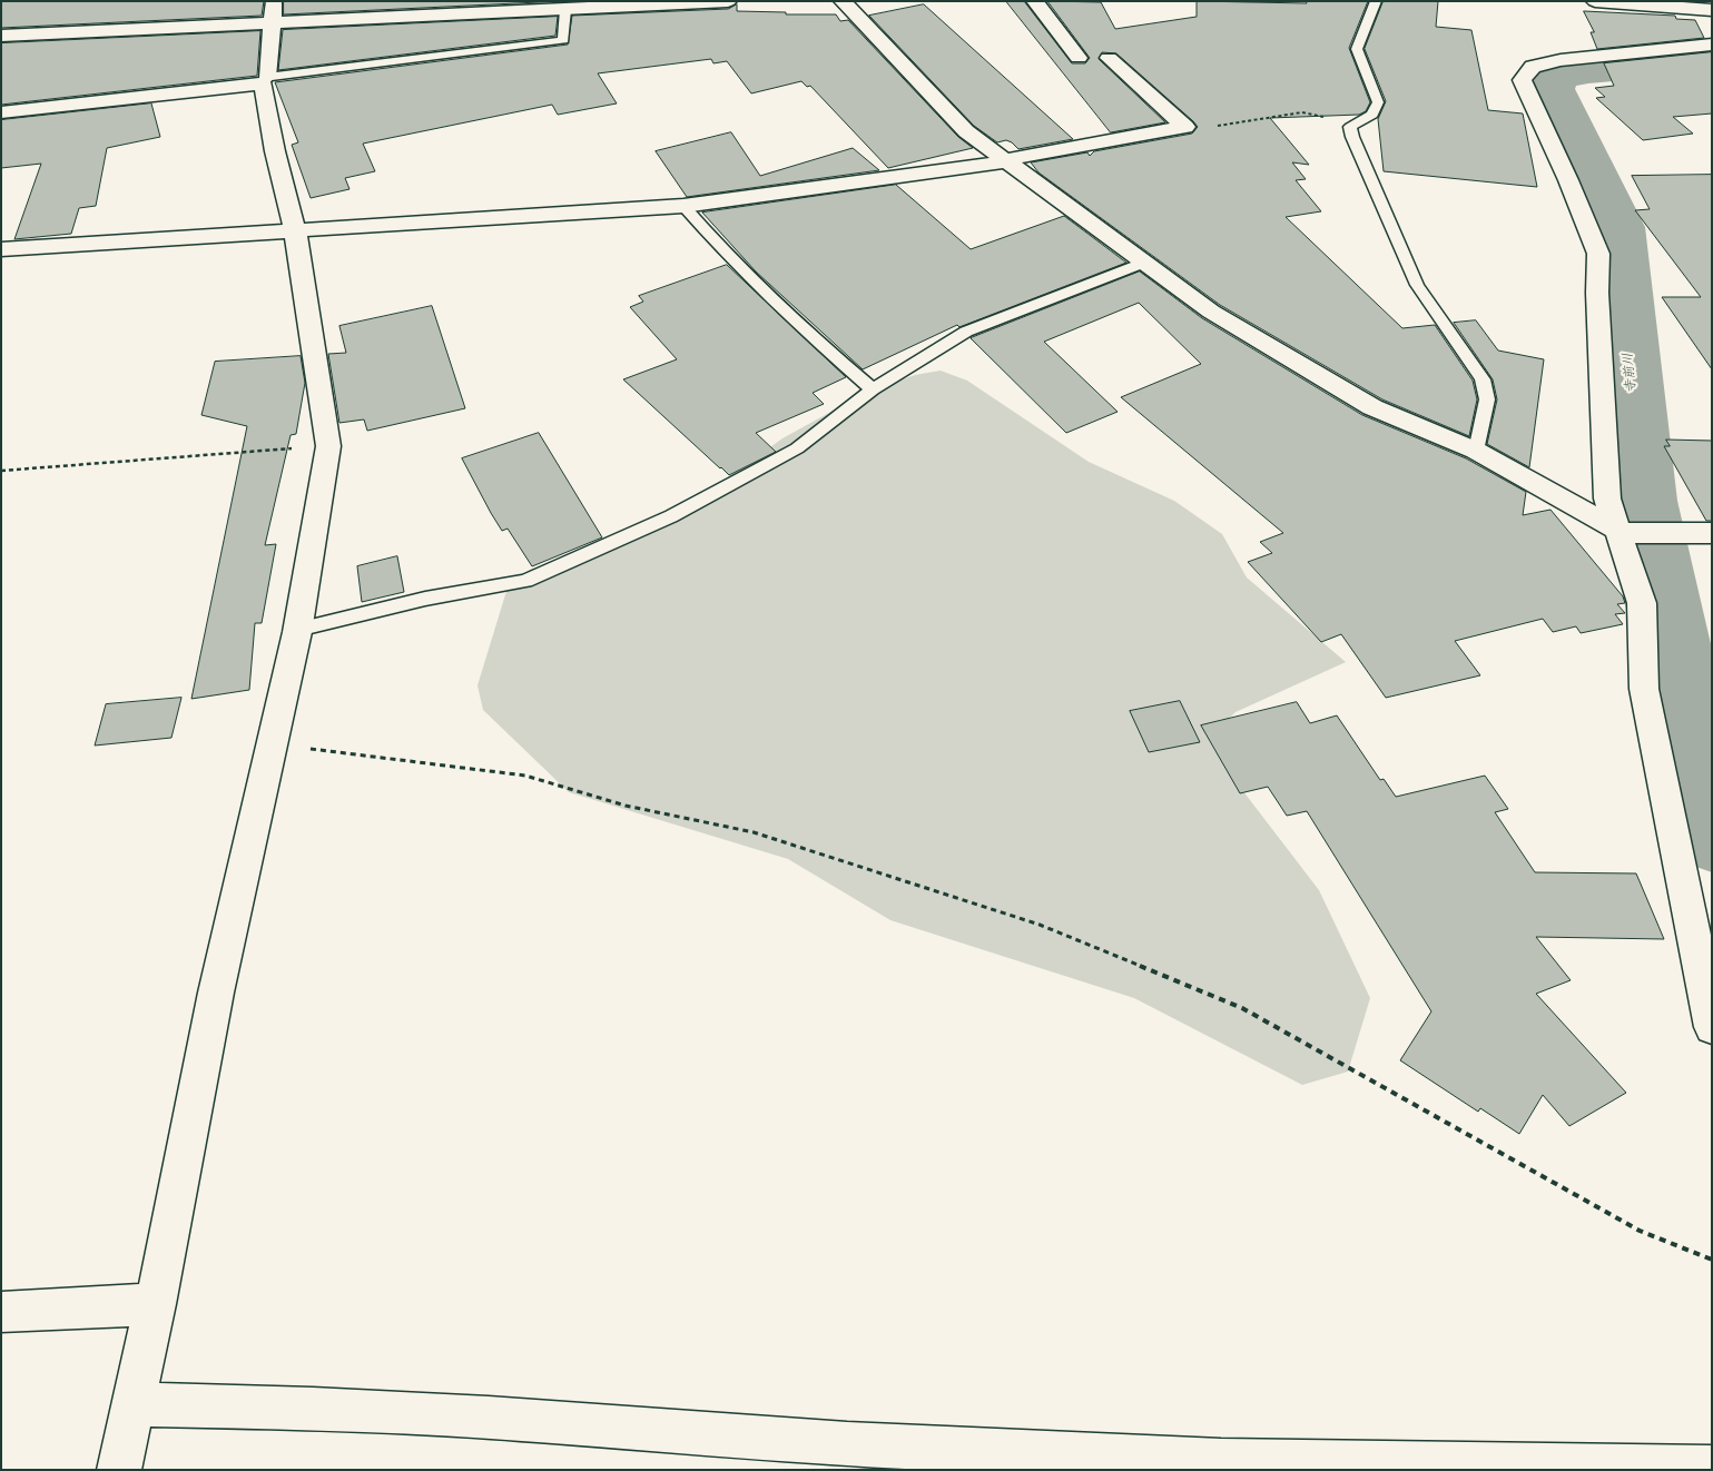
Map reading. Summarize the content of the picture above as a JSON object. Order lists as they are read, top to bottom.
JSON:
{
  "water": ["寺前川"]
}
